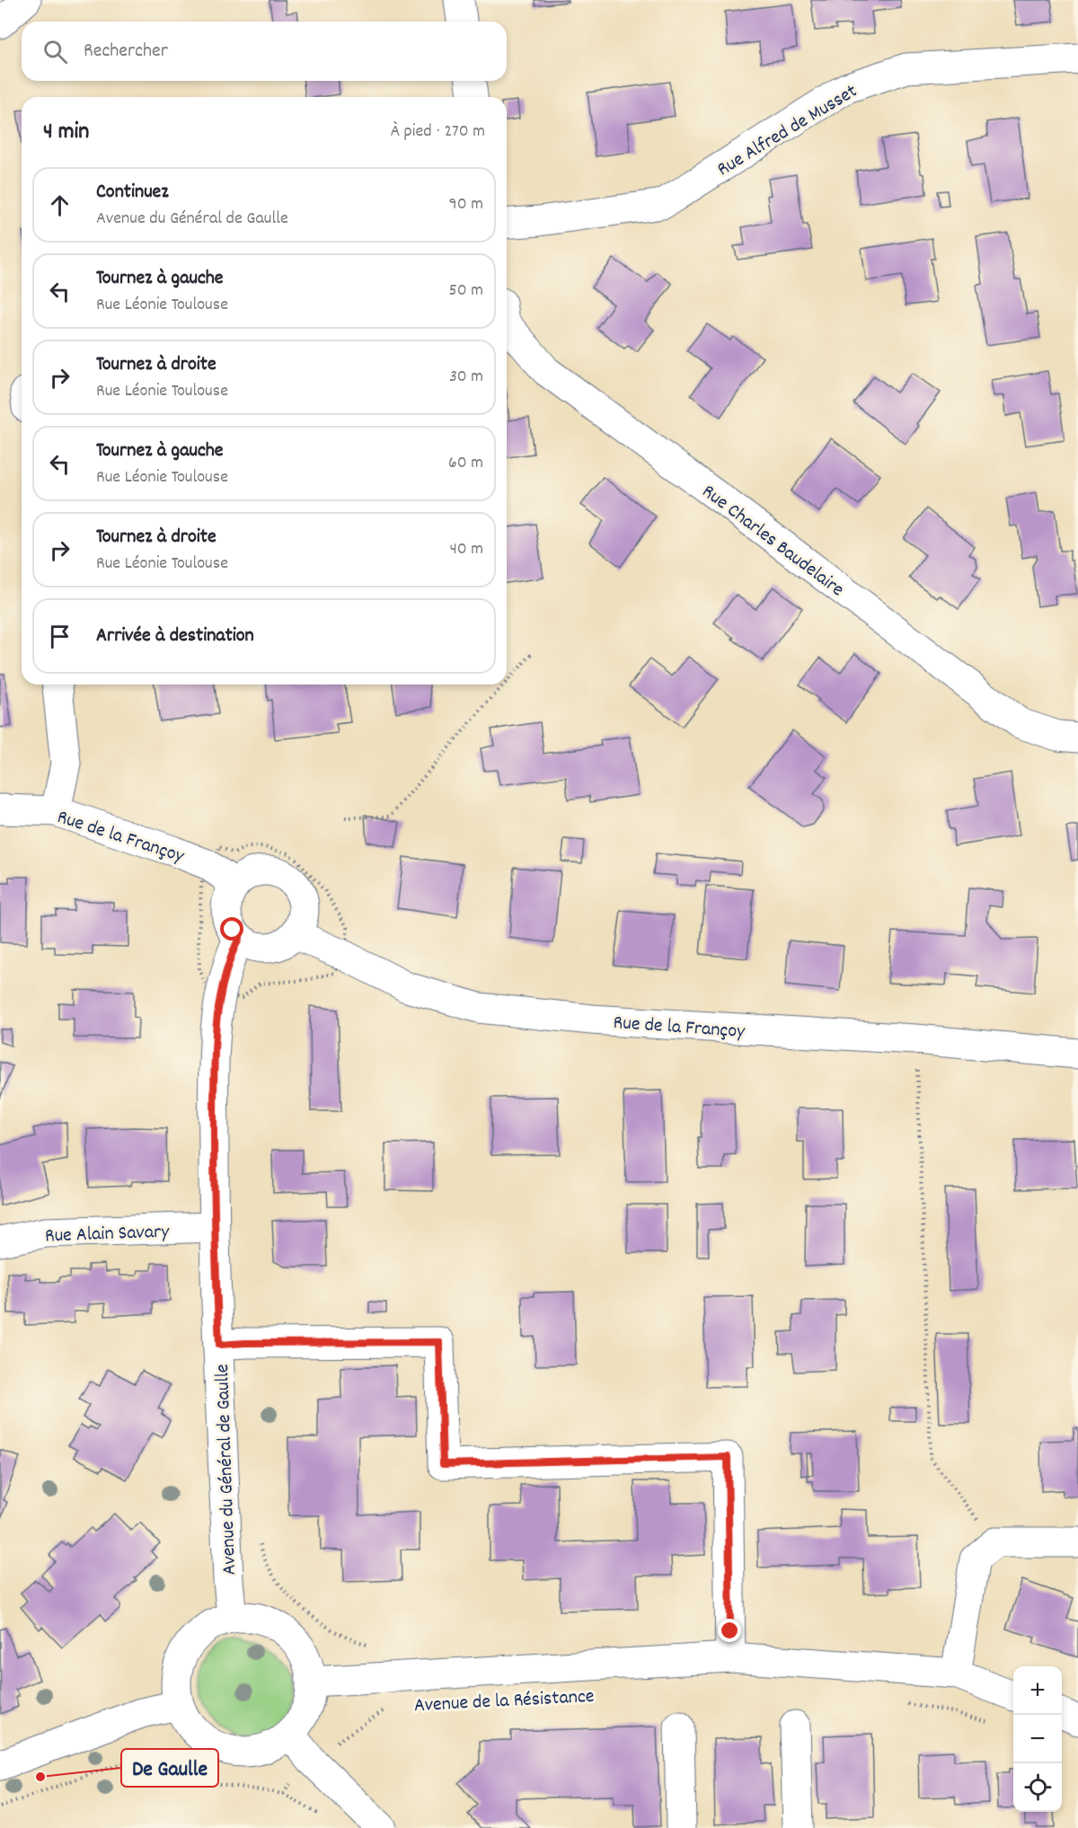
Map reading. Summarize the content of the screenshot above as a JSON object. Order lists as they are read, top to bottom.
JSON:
{
  "streets": {
    "street": [
      "Rue Alfred de Musset",
      "Rue Charles Baudelaire",
      "Rue de la Françoy",
      "Rue Alain Savary",
      "Avenue du Général de Gaulle",
      "Avenue de la Résistance"
    ]
  },
  "crossings": [
    ["Rue de la Françoy", "Avenue du Général de Gaulle"],
    ["Rue Alain Savary", "Avenue du Général de Gaulle"],
    ["Avenue du Général de Gaulle", "Avenue de la Résistance"]
  ],
  "places": ["De Gaulle"],
  "page": {
    "search": "Rechercher",
    "heading": ["4 min", "À pied · 270 m"],
    "list": [
      ["Continuez", "Avenue du Général de Gaulle", "90 m"],
      ["Tournez à gauche", "Rue Léonie Toulouse", "50 m"],
      ["Tournez à droite", "Rue Léonie Toulouse", "30 m"],
      ["Tournez à gauche", "Rue Léonie Toulouse", "60 m"],
      ["Tournez à droite", "Rue Léonie Toulouse", "40 m"],
      "Arrivée à destination"
    ],
    "map_buttons": ["+", "−"]
  }
}
